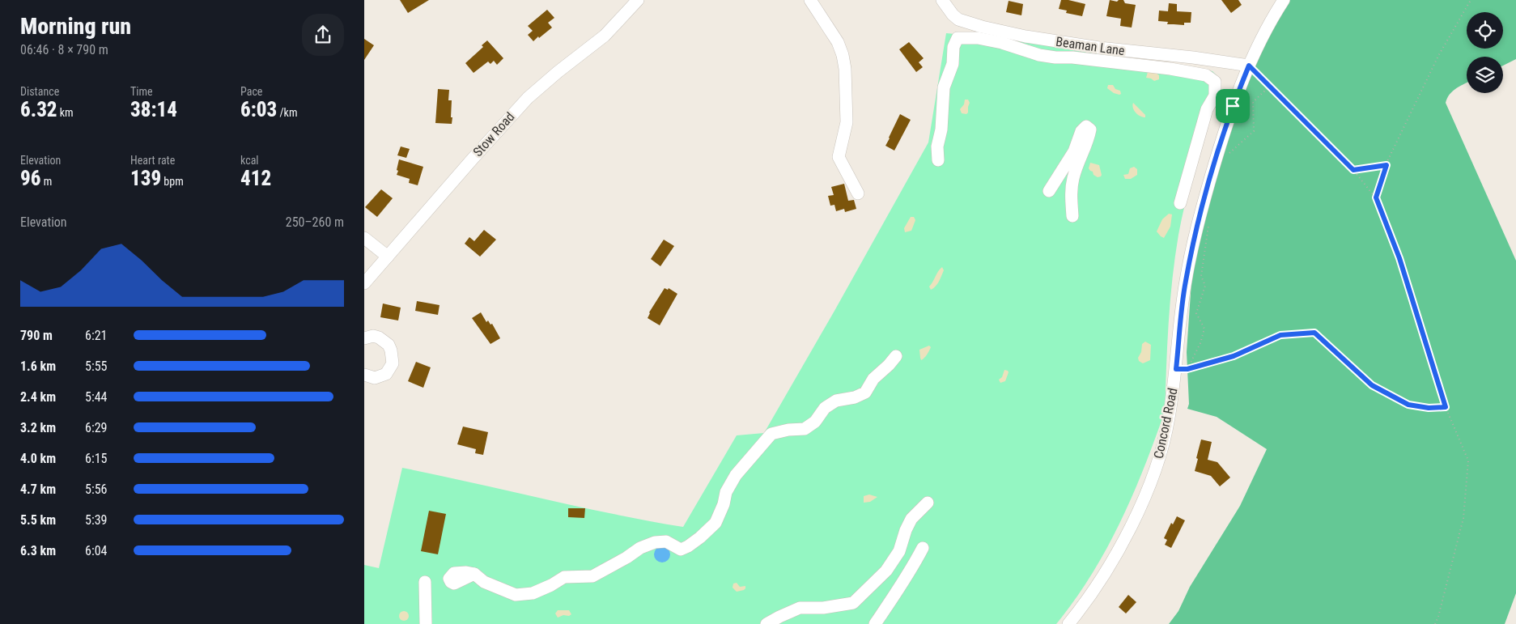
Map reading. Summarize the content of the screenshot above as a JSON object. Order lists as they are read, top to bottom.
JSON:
{
  "streets": {
    "street": ["Beaman Lane", "Stow Road", "Concord Road"]
  },
  "crossings": [
    ["Beaman Lane", "Concord Road"]
  ],
  "page": {
    "heading": ["Morning run", "06:46 · 8 × 790 m"],
    "stats": [
      ["Distance", "6.32 km"],
      ["Time", "38:14"],
      ["Pace", "6:03 /km"],
      ["Elevation", "96 m"],
      ["Heart rate", "139 bpm"],
      ["kcal", "412"]
    ],
    "chart": ["Elevation", "250–260 m"],
    "list": [
      {
        "name": "790 m",
        "note": "6:21"
      },
      {
        "name": "1.6 km",
        "note": "5:55"
      },
      {
        "name": "2.4 km",
        "note": "5:44"
      },
      {
        "name": "3.2 km",
        "note": "6:29"
      },
      {
        "name": "4.0 km",
        "note": "6:15"
      },
      {
        "name": "4.7 km",
        "note": "5:56"
      },
      {
        "name": "5.5 km",
        "note": "5:39"
      },
      {
        "name": "6.3 km",
        "note": "6:04"
      }
    ]
  }
}
